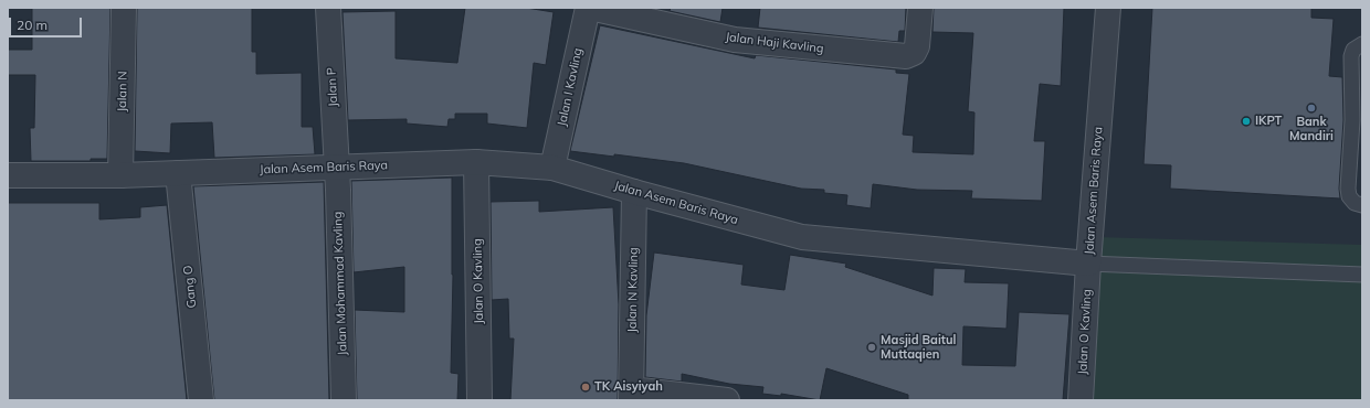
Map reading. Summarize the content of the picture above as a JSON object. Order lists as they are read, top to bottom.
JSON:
{
  "streets": {
    "street": [
      "Jalan Haji Kavling",
      "Jalan P",
      "Jalan I Kavling",
      "Jalan N",
      "Jalan Asem Baris Raya",
      "Jalan O Kavling",
      "Jalan Mohammad Kavling",
      "Gang O",
      "Jalan N Kavling"
    ]
  },
  "crossings": [
    ["Jalan Haji Kavling", "Jalan I Kavling"],
    ["Jalan P", "Jalan Asem Baris Raya"],
    ["Jalan P", "Jalan Mohammad Kavling"],
    ["Jalan I Kavling", "Jalan Asem Baris Raya"],
    ["Jalan N", "Jalan Asem Baris Raya"],
    ["Jalan Asem Baris Raya", "Jalan O Kavling"],
    ["Jalan Asem Baris Raya", "Jalan Mohammad Kavling"],
    ["Jalan Asem Baris Raya", "Gang O"],
    ["Jalan Asem Baris Raya", "Jalan N Kavling"]
  ],
  "places": [
    "Bank Mandiri",
    "IKPT",
    "Masjid Baitul Muttaqien",
    "TK Aisyiyah"
  ],
  "scale_bar": "20 m"
}
